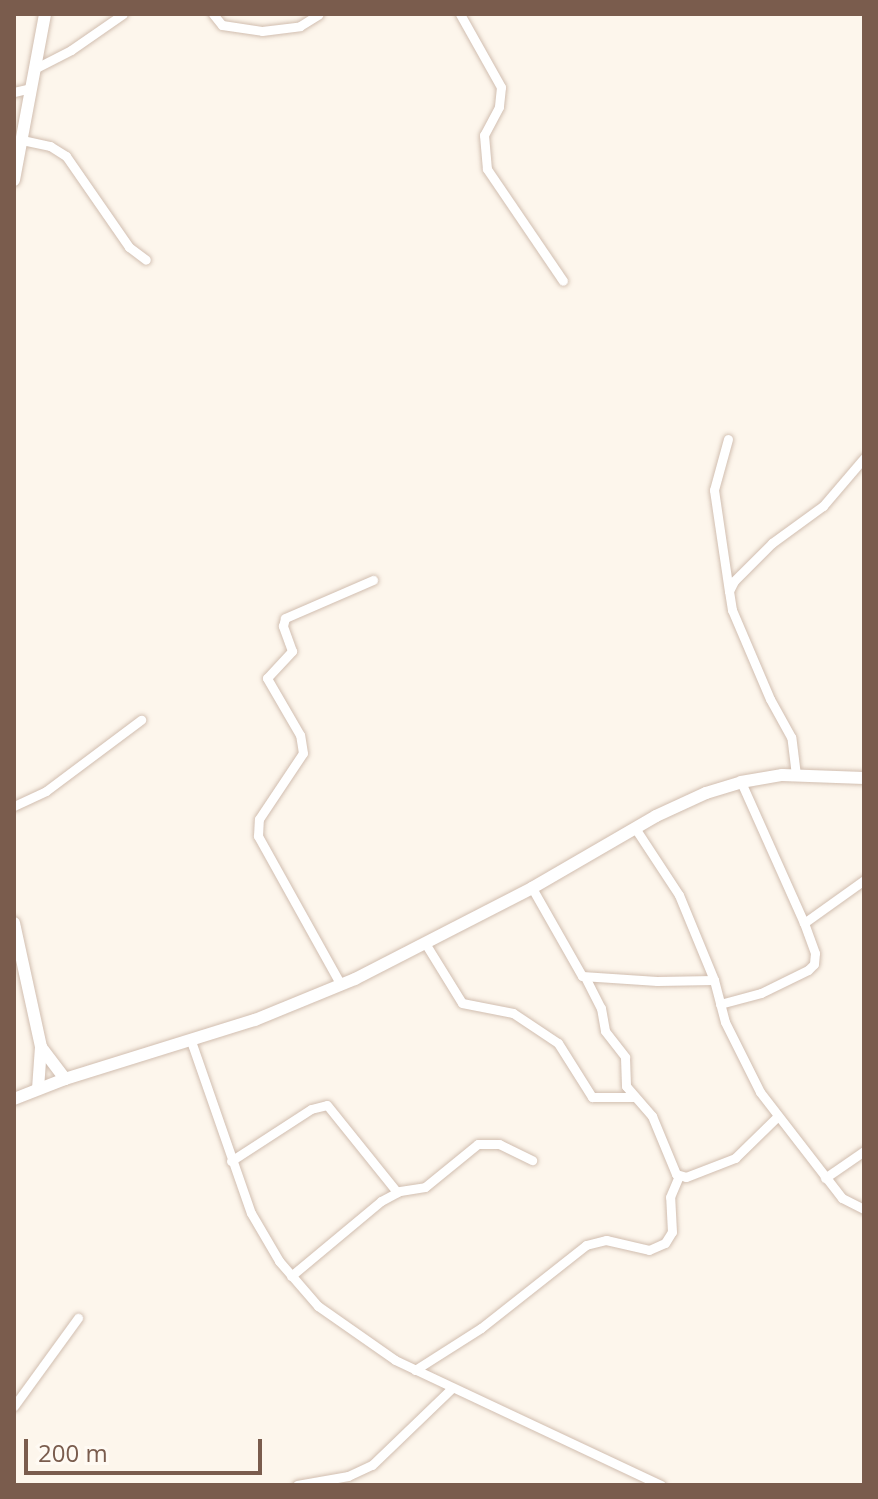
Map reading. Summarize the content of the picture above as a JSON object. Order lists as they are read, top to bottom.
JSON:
{
  "scale_bar": "200 m"
}
